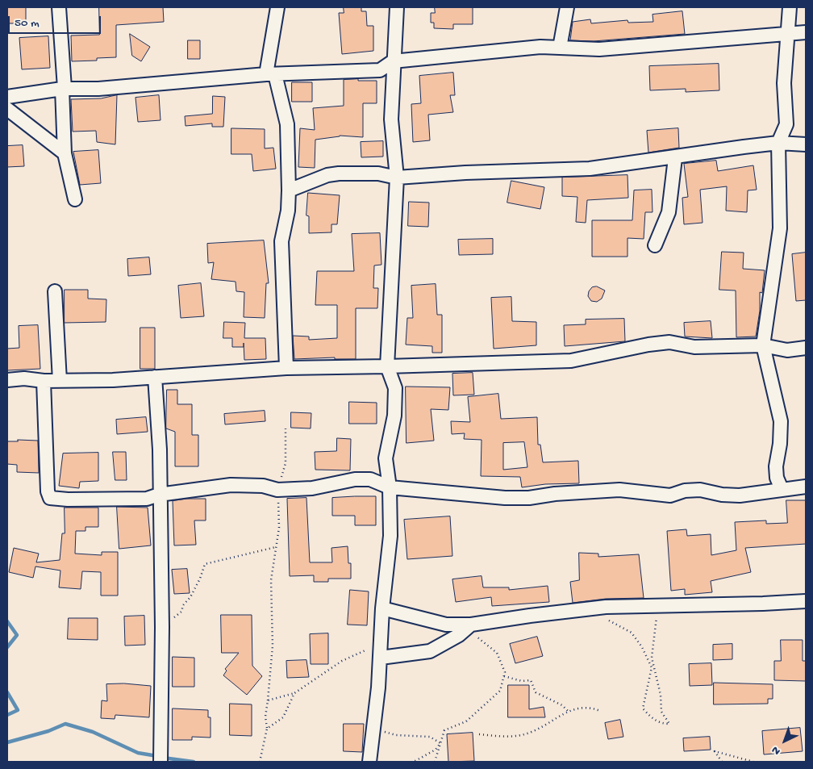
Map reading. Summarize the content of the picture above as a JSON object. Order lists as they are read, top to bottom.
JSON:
{
  "scale_bar": "50 m",
  "north": "bottom left"
}
